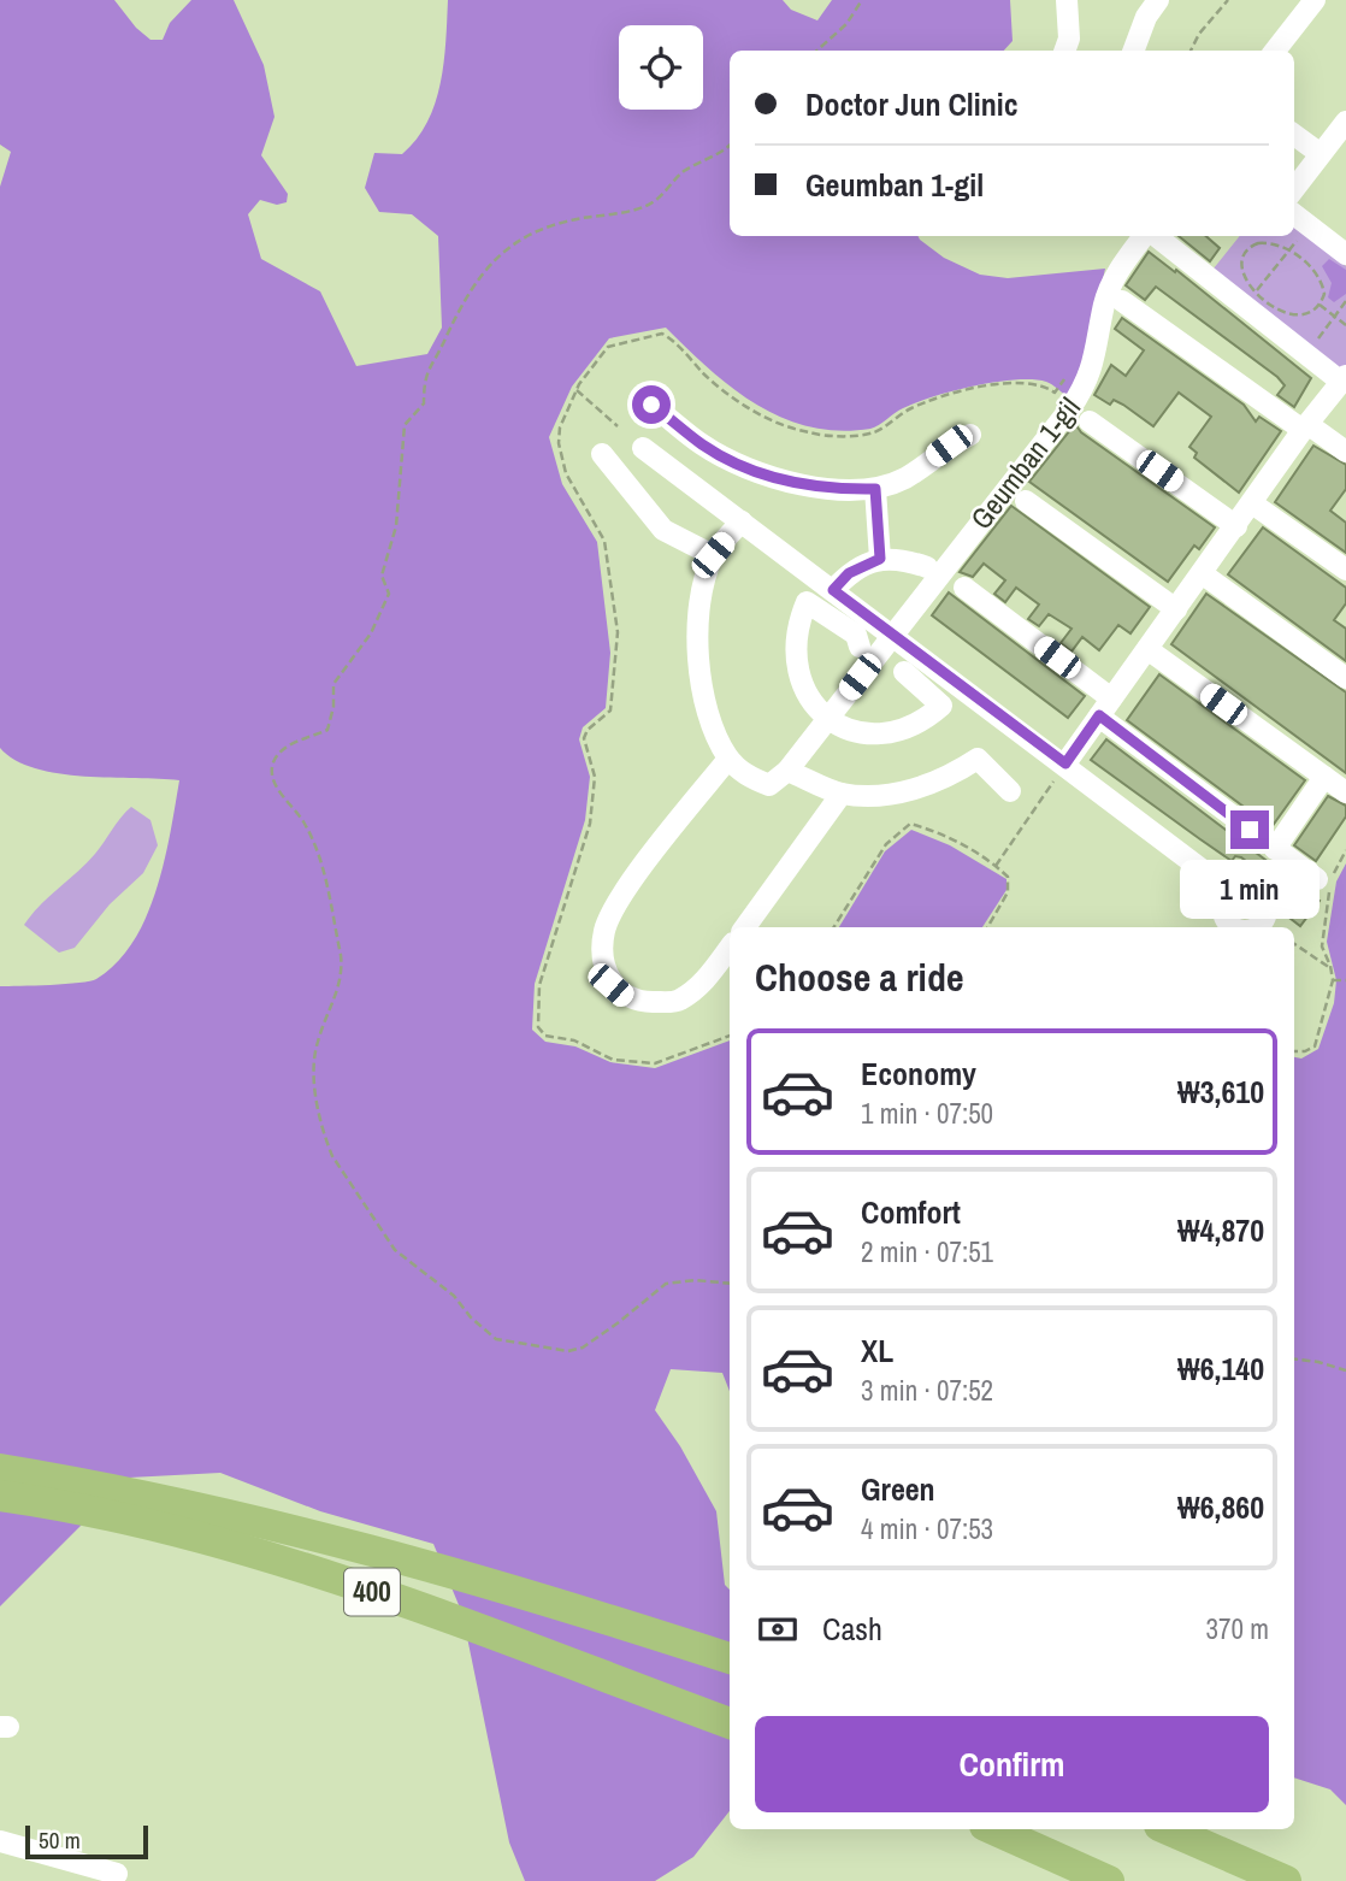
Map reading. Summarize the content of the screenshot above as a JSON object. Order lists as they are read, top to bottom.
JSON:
{
  "streets": {
    "highway": ["400"],
    "street": ["Geumban 1-gil"]
  },
  "scale_bar": "50 m",
  "page": {
    "banner": ["Doctor Jun Clinic", "Geumban 1-gil"],
    "bubble": "1 min",
    "heading": "Choose a ride",
    "list": [
      {
        "name": "Economy",
        "note": "1 min · 07:50",
        "value": "₩3,610"
      },
      {
        "name": "Comfort",
        "note": "2 min · 07:51",
        "value": "₩4,870"
      },
      {
        "name": "XL",
        "note": "3 min · 07:52",
        "value": "₩6,140"
      },
      {
        "name": "Green",
        "note": "4 min · 07:53",
        "value": "₩6,860"
      }
    ],
    "pay": ["Cash", "370 m"],
    "buttons": "Confirm",
    "scale": "50 m"
  }
}
